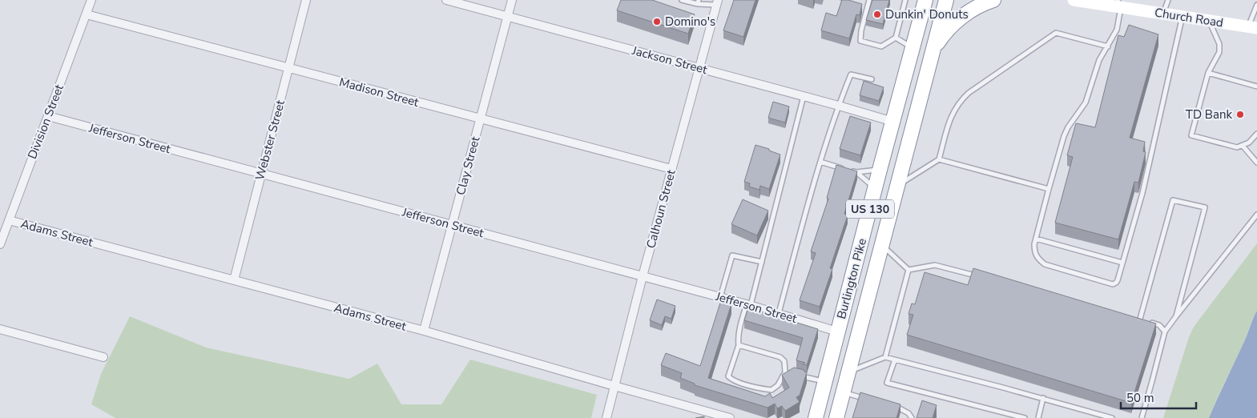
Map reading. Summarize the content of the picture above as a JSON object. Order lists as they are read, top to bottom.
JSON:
{
  "streets": {
    "highway": ["US 130", "Burlington Pike"],
    "main road": ["Church Road"],
    "street": [
      "Jackson Street",
      "Madison Street",
      "Division Street",
      "Jefferson Street",
      "Webster Street",
      "Clay Street",
      "Calhoun Street",
      "Adams Street"
    ]
  },
  "crossings": [
    ["Jackson Street", "Clay Street"],
    ["Jackson Street", "Calhoun Street"],
    ["Jackson Street", "Burlington Pike"],
    ["Madison Street", "Division Street"],
    ["Madison Street", "Webster Street"],
    ["Madison Street", "Clay Street"],
    ["Madison Street", "Calhoun Street"],
    ["Division Street", "Jefferson Street"],
    ["Division Street", "Adams Street"],
    ["Jefferson Street", "Webster Street"],
    ["Jefferson Street", "Clay Street"],
    ["Jefferson Street", "Calhoun Street"],
    ["Jefferson Street", "Burlington Pike"],
    ["Webster Street", "Adams Street"],
    ["Clay Street", "Adams Street"],
    ["Calhoun Street", "Adams Street"]
  ],
  "places": ["Dunkin' Donuts", "Domino's", "TD Bank"],
  "scale_bar": "50 m"
}
